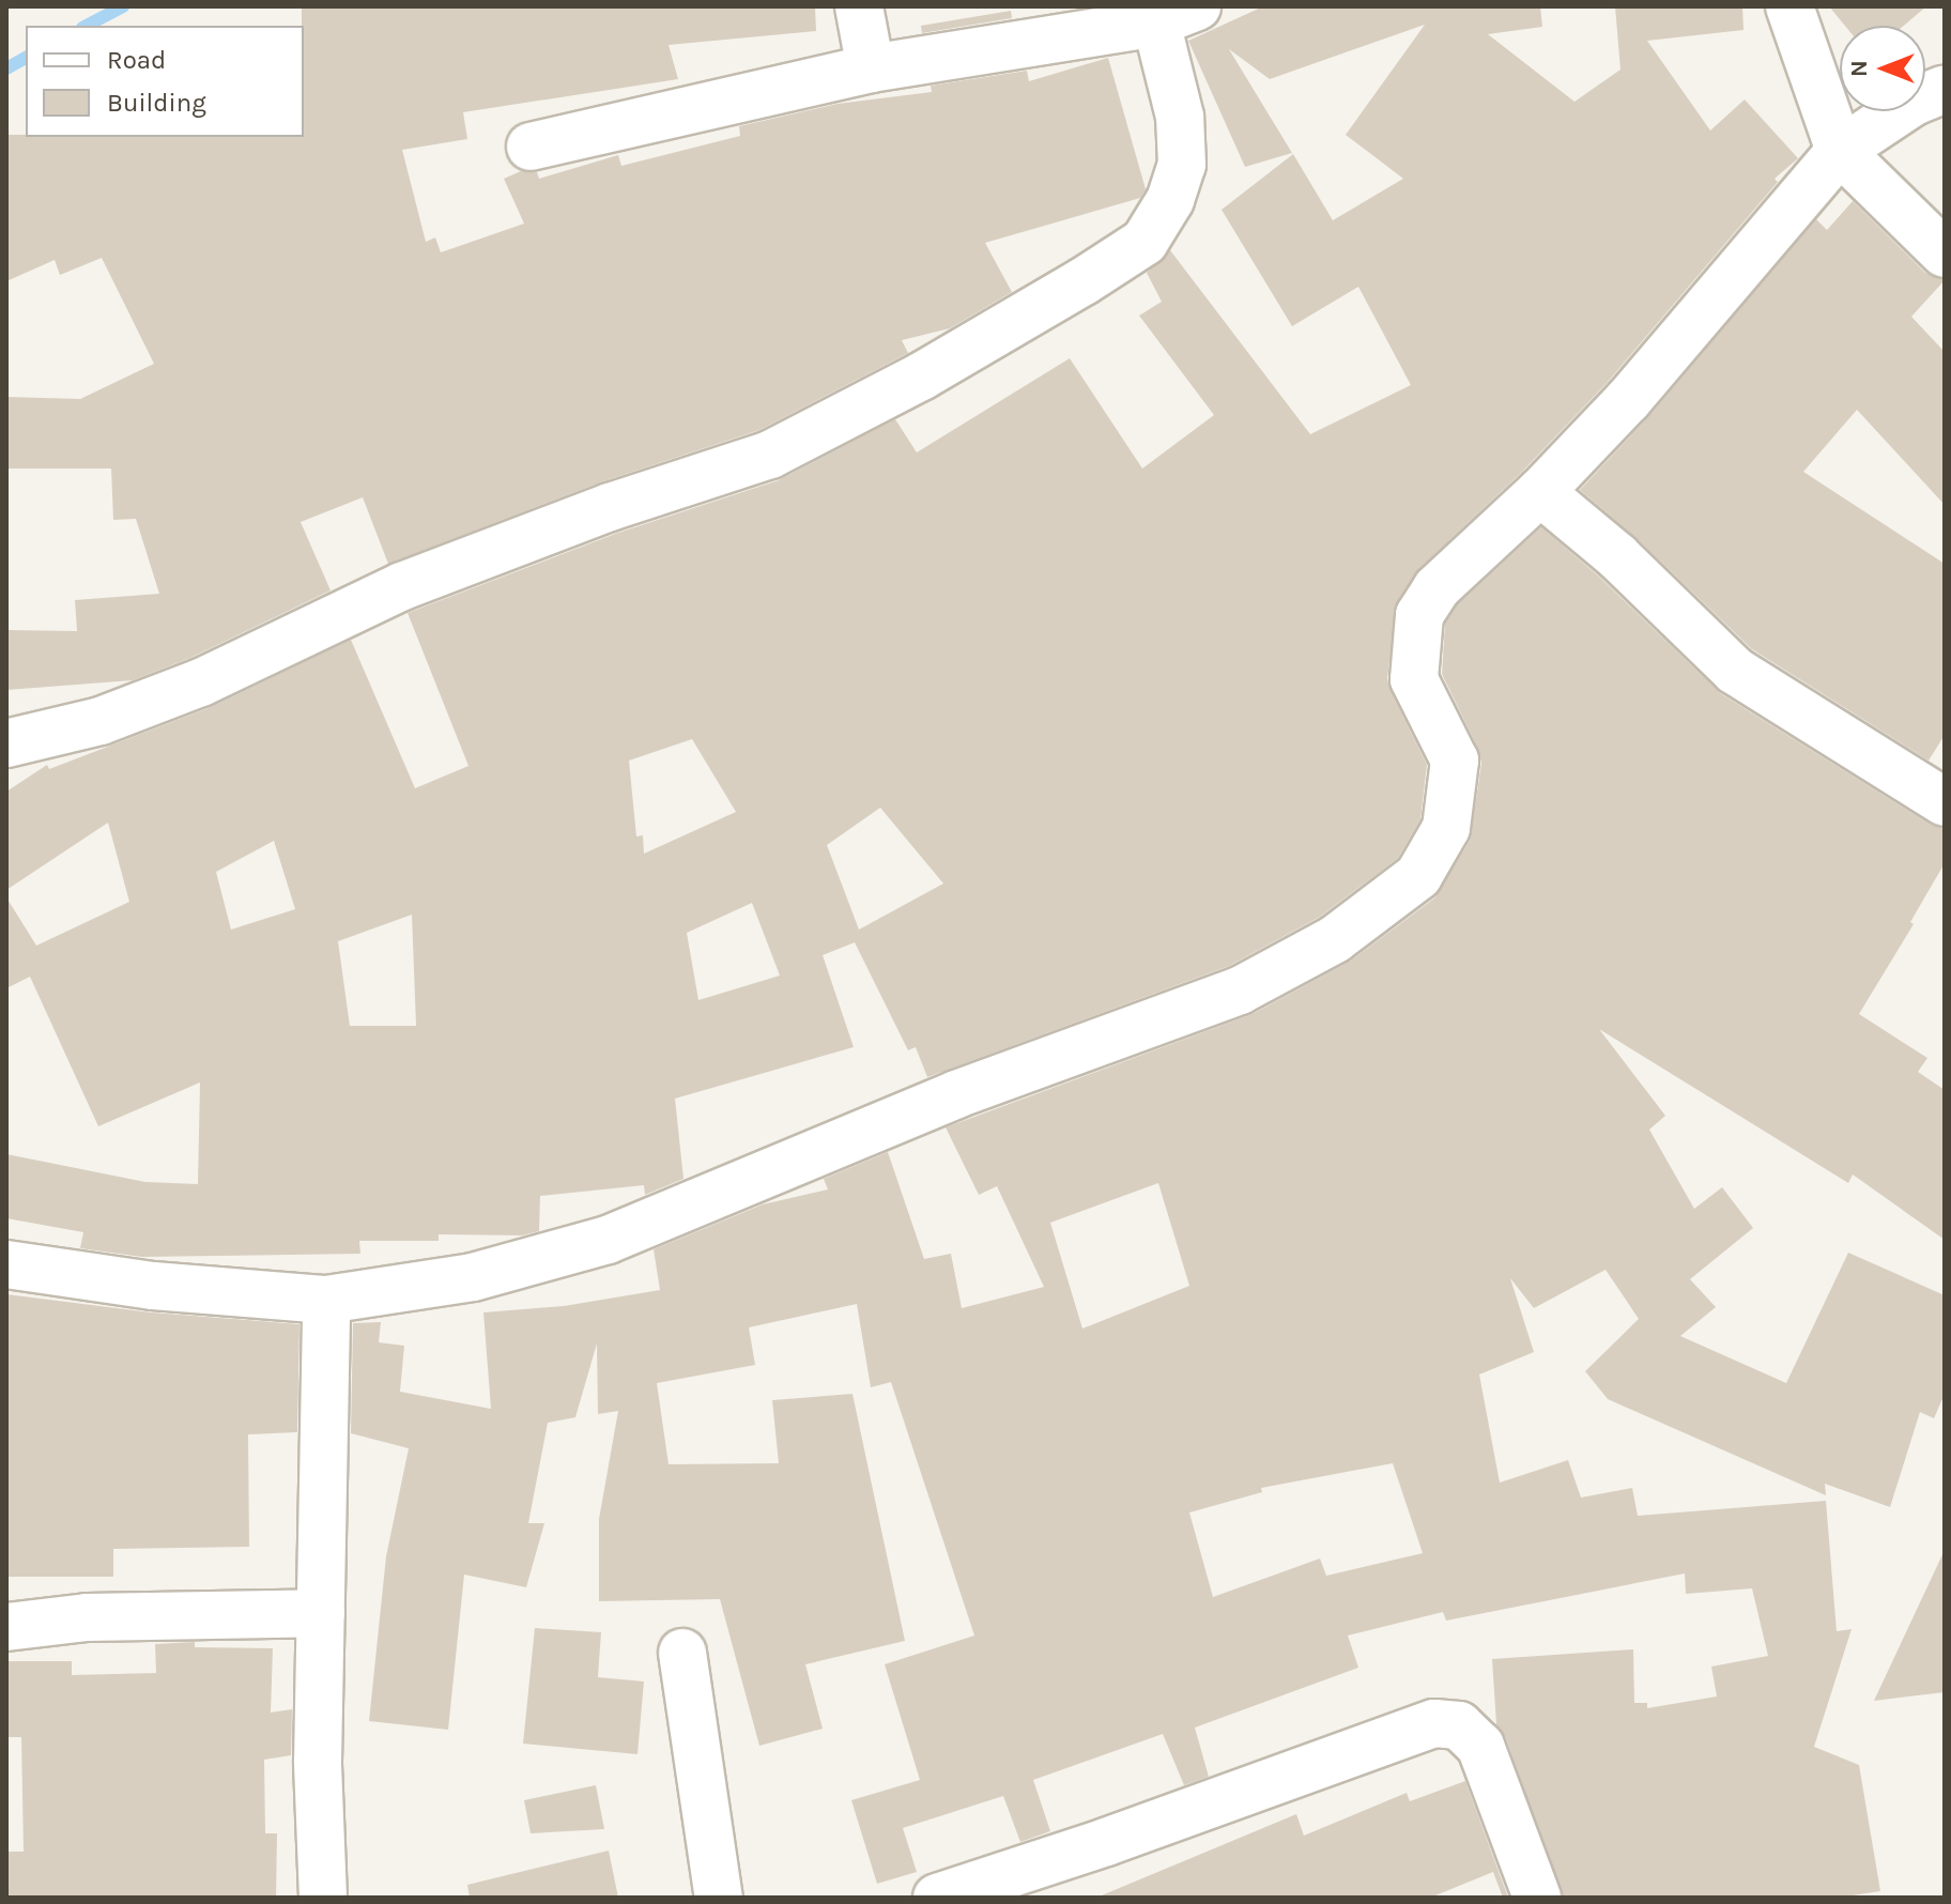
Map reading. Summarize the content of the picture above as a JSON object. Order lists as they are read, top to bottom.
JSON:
{
  "legend": ["Road", "Building"],
  "north": "left"
}
